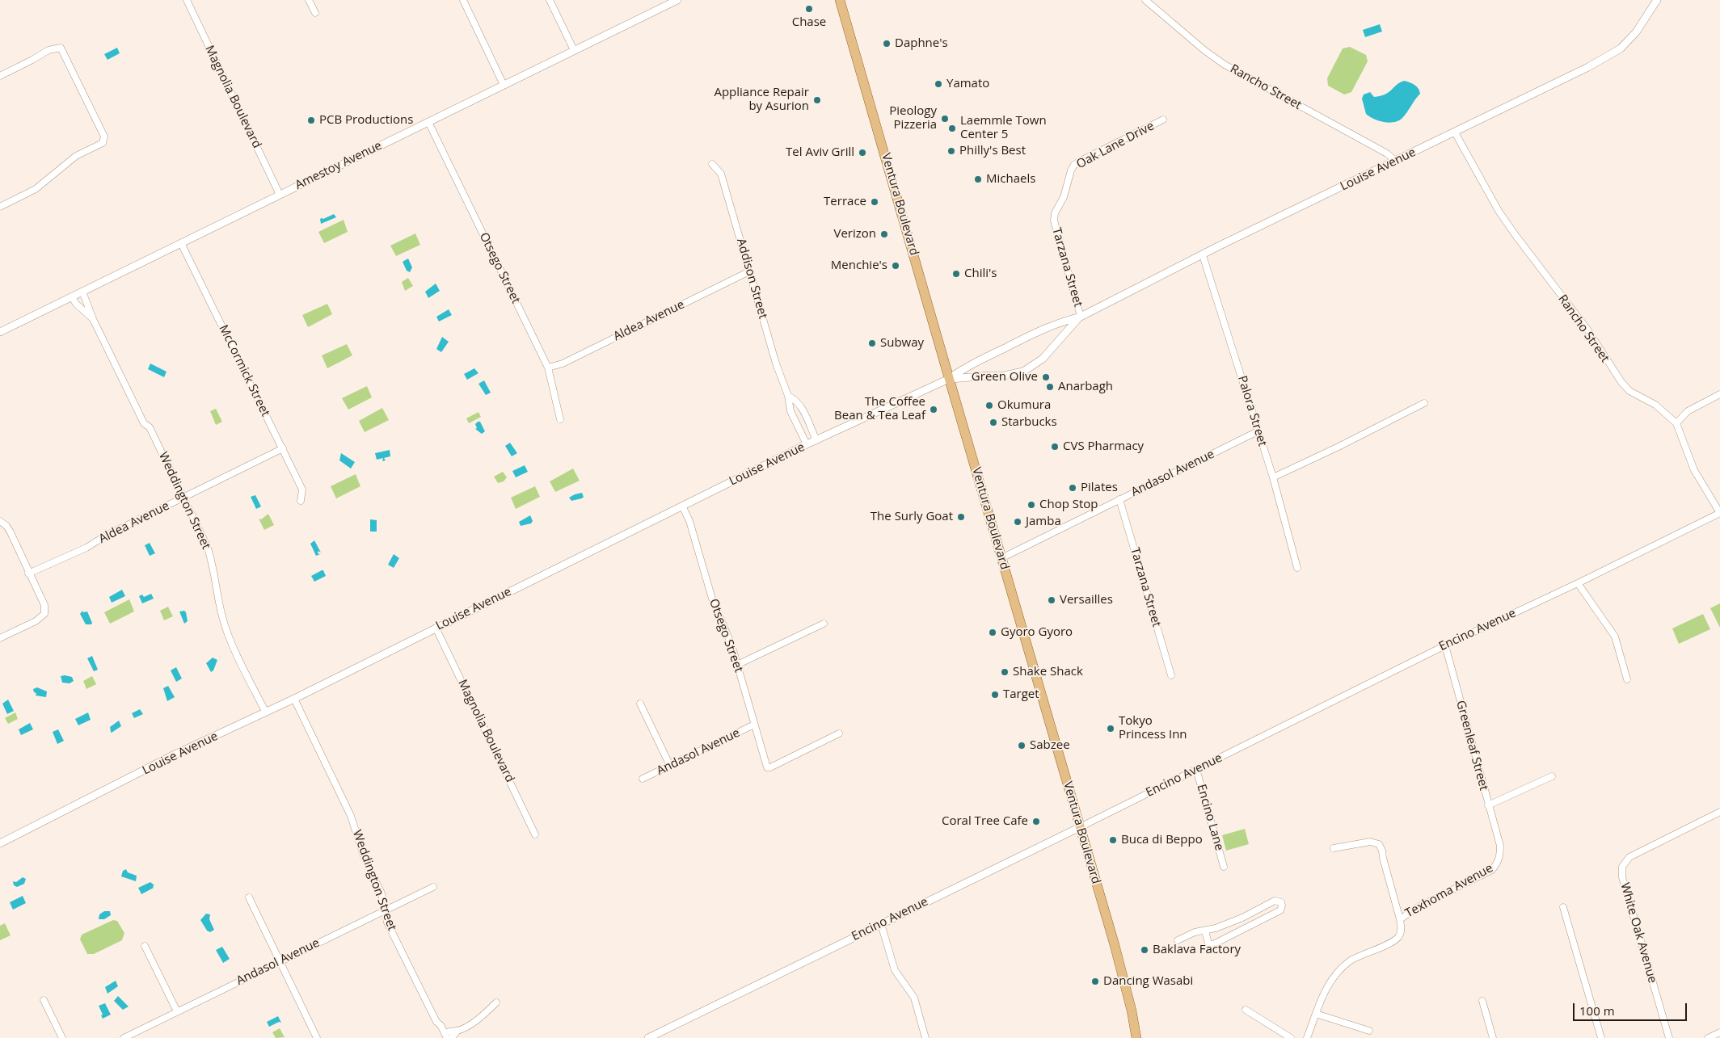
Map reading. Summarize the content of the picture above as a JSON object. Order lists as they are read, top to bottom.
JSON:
{
  "streets": {
    "main road": ["Ventura Boulevard"],
    "street": [
      "Rancho Street",
      "Magnolia Boulevard",
      "Oak Lane Drive",
      "Amestoy Avenue",
      "Louise Avenue",
      "Tarzana Street",
      "Otsego Street",
      "Addison Street",
      "Aldea Avenue",
      "McCormick Street",
      "Palora Street",
      "Andasol Avenue",
      "Weddington Street",
      "Encino Avenue",
      "Greenleaf Street",
      "Encino Lane",
      "Texhoma Avenue",
      "White Oak Avenue"
    ]
  },
  "crossings": [
    ["Rancho Street", "Louise Avenue"],
    ["Rancho Street", "Encino Avenue"],
    ["Magnolia Boulevard", "Amestoy Avenue"],
    ["Magnolia Boulevard", "Louise Avenue"],
    ["Oak Lane Drive", "Tarzana Street"],
    ["Amestoy Avenue", "Otsego Street"],
    ["Amestoy Avenue", "McCormick Street"],
    ["Amestoy Avenue", "Weddington Street"],
    ["Louise Avenue", "Ventura Boulevard"],
    ["Louise Avenue", "Tarzana Street"],
    ["Louise Avenue", "Otsego Street"],
    ["Louise Avenue", "Addison Street"],
    ["Louise Avenue", "Palora Street"],
    ["Louise Avenue", "Weddington Street"],
    ["Ventura Boulevard", "Andasol Avenue"],
    ["Ventura Boulevard", "Encino Avenue"],
    ["Tarzana Street", "Andasol Avenue"],
    ["Otsego Street", "Aldea Avenue"],
    ["Otsego Street", "Andasol Avenue"],
    ["Addison Street", "Aldea Avenue"],
    ["Aldea Avenue", "McCormick Street"],
    ["Aldea Avenue", "Weddington Street"],
    ["Palora Street", "Andasol Avenue"],
    ["Andasol Avenue", "Weddington Street"],
    ["Encino Avenue", "Greenleaf Street"],
    ["Encino Avenue", "Encino Lane"],
    ["Greenleaf Street", "Texhoma Avenue"]
  ],
  "places": [
    "Chase",
    "Daphne's",
    "Yamato",
    "Appliance Repair by Asurion",
    "Pieology Pizzeria",
    "PCB Productions",
    "Laemmle Town Center 5",
    "Philly's Best",
    "Tel Aviv Grill",
    "Michaels",
    "Terrace",
    "Verizon",
    "Menchie's",
    "Chili's",
    "Subway",
    "Green Olive",
    "Anarbagh",
    "Okumura",
    "The Coffee Bean & Tea Leaf",
    "Starbucks",
    "CVS Pharmacy",
    "Pilates",
    "Chop Stop",
    "The Surly Goat",
    "Jamba",
    "Versailles",
    "Gyoro Gyoro",
    "Shake Shack",
    "Target",
    "Tokyo Princess Inn",
    "Sabzee",
    "Coral Tree Cafe",
    "Buca di Beppo",
    "Baklava Factory",
    "Dancing Wasabi"
  ],
  "scale_bar": "100 m"
}
